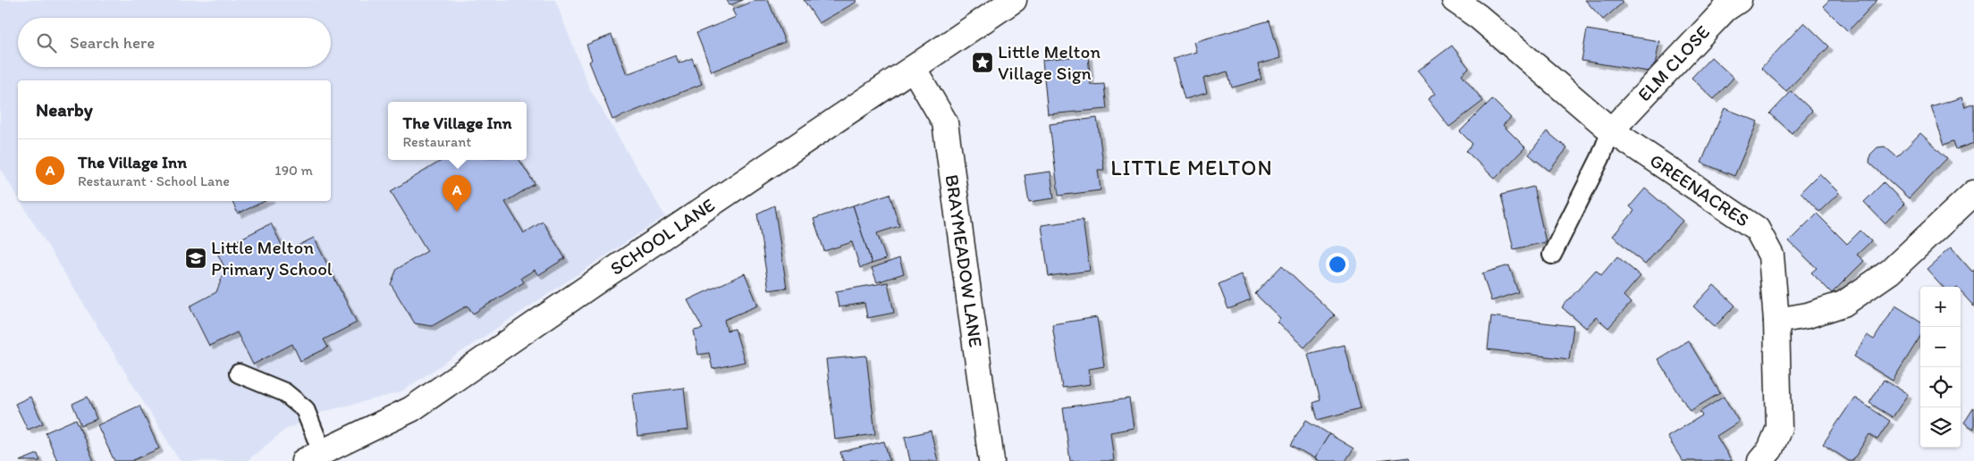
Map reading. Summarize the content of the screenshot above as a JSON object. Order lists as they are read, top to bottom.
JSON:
{
  "streets": {
    "street": [
      "ELM CLOSE",
      "GREENACRES",
      "SCHOOL LANE",
      "BRAYMEADOW LANE"
    ]
  },
  "crossings": [
    ["ELM CLOSE", "GREENACRES"],
    ["SCHOOL LANE", "BRAYMEADOW LANE"]
  ],
  "districts": ["LITTLE MELTON"],
  "places": {
    "place": ["Little Melton Village Sign"],
    "school or university": ["Little Melton Primary School"]
  },
  "page": {
    "search": "Search here",
    "heading": "Nearby",
    "popup": ["The Village Inn", "Restaurant"],
    "list": [
      {
        "mark": "A",
        "name": "The Village Inn",
        "note": "Restaurant · School Lane",
        "value": "190 m"
      }
    ],
    "pins": "A",
    "map_buttons": ["+", "−"]
  }
}
